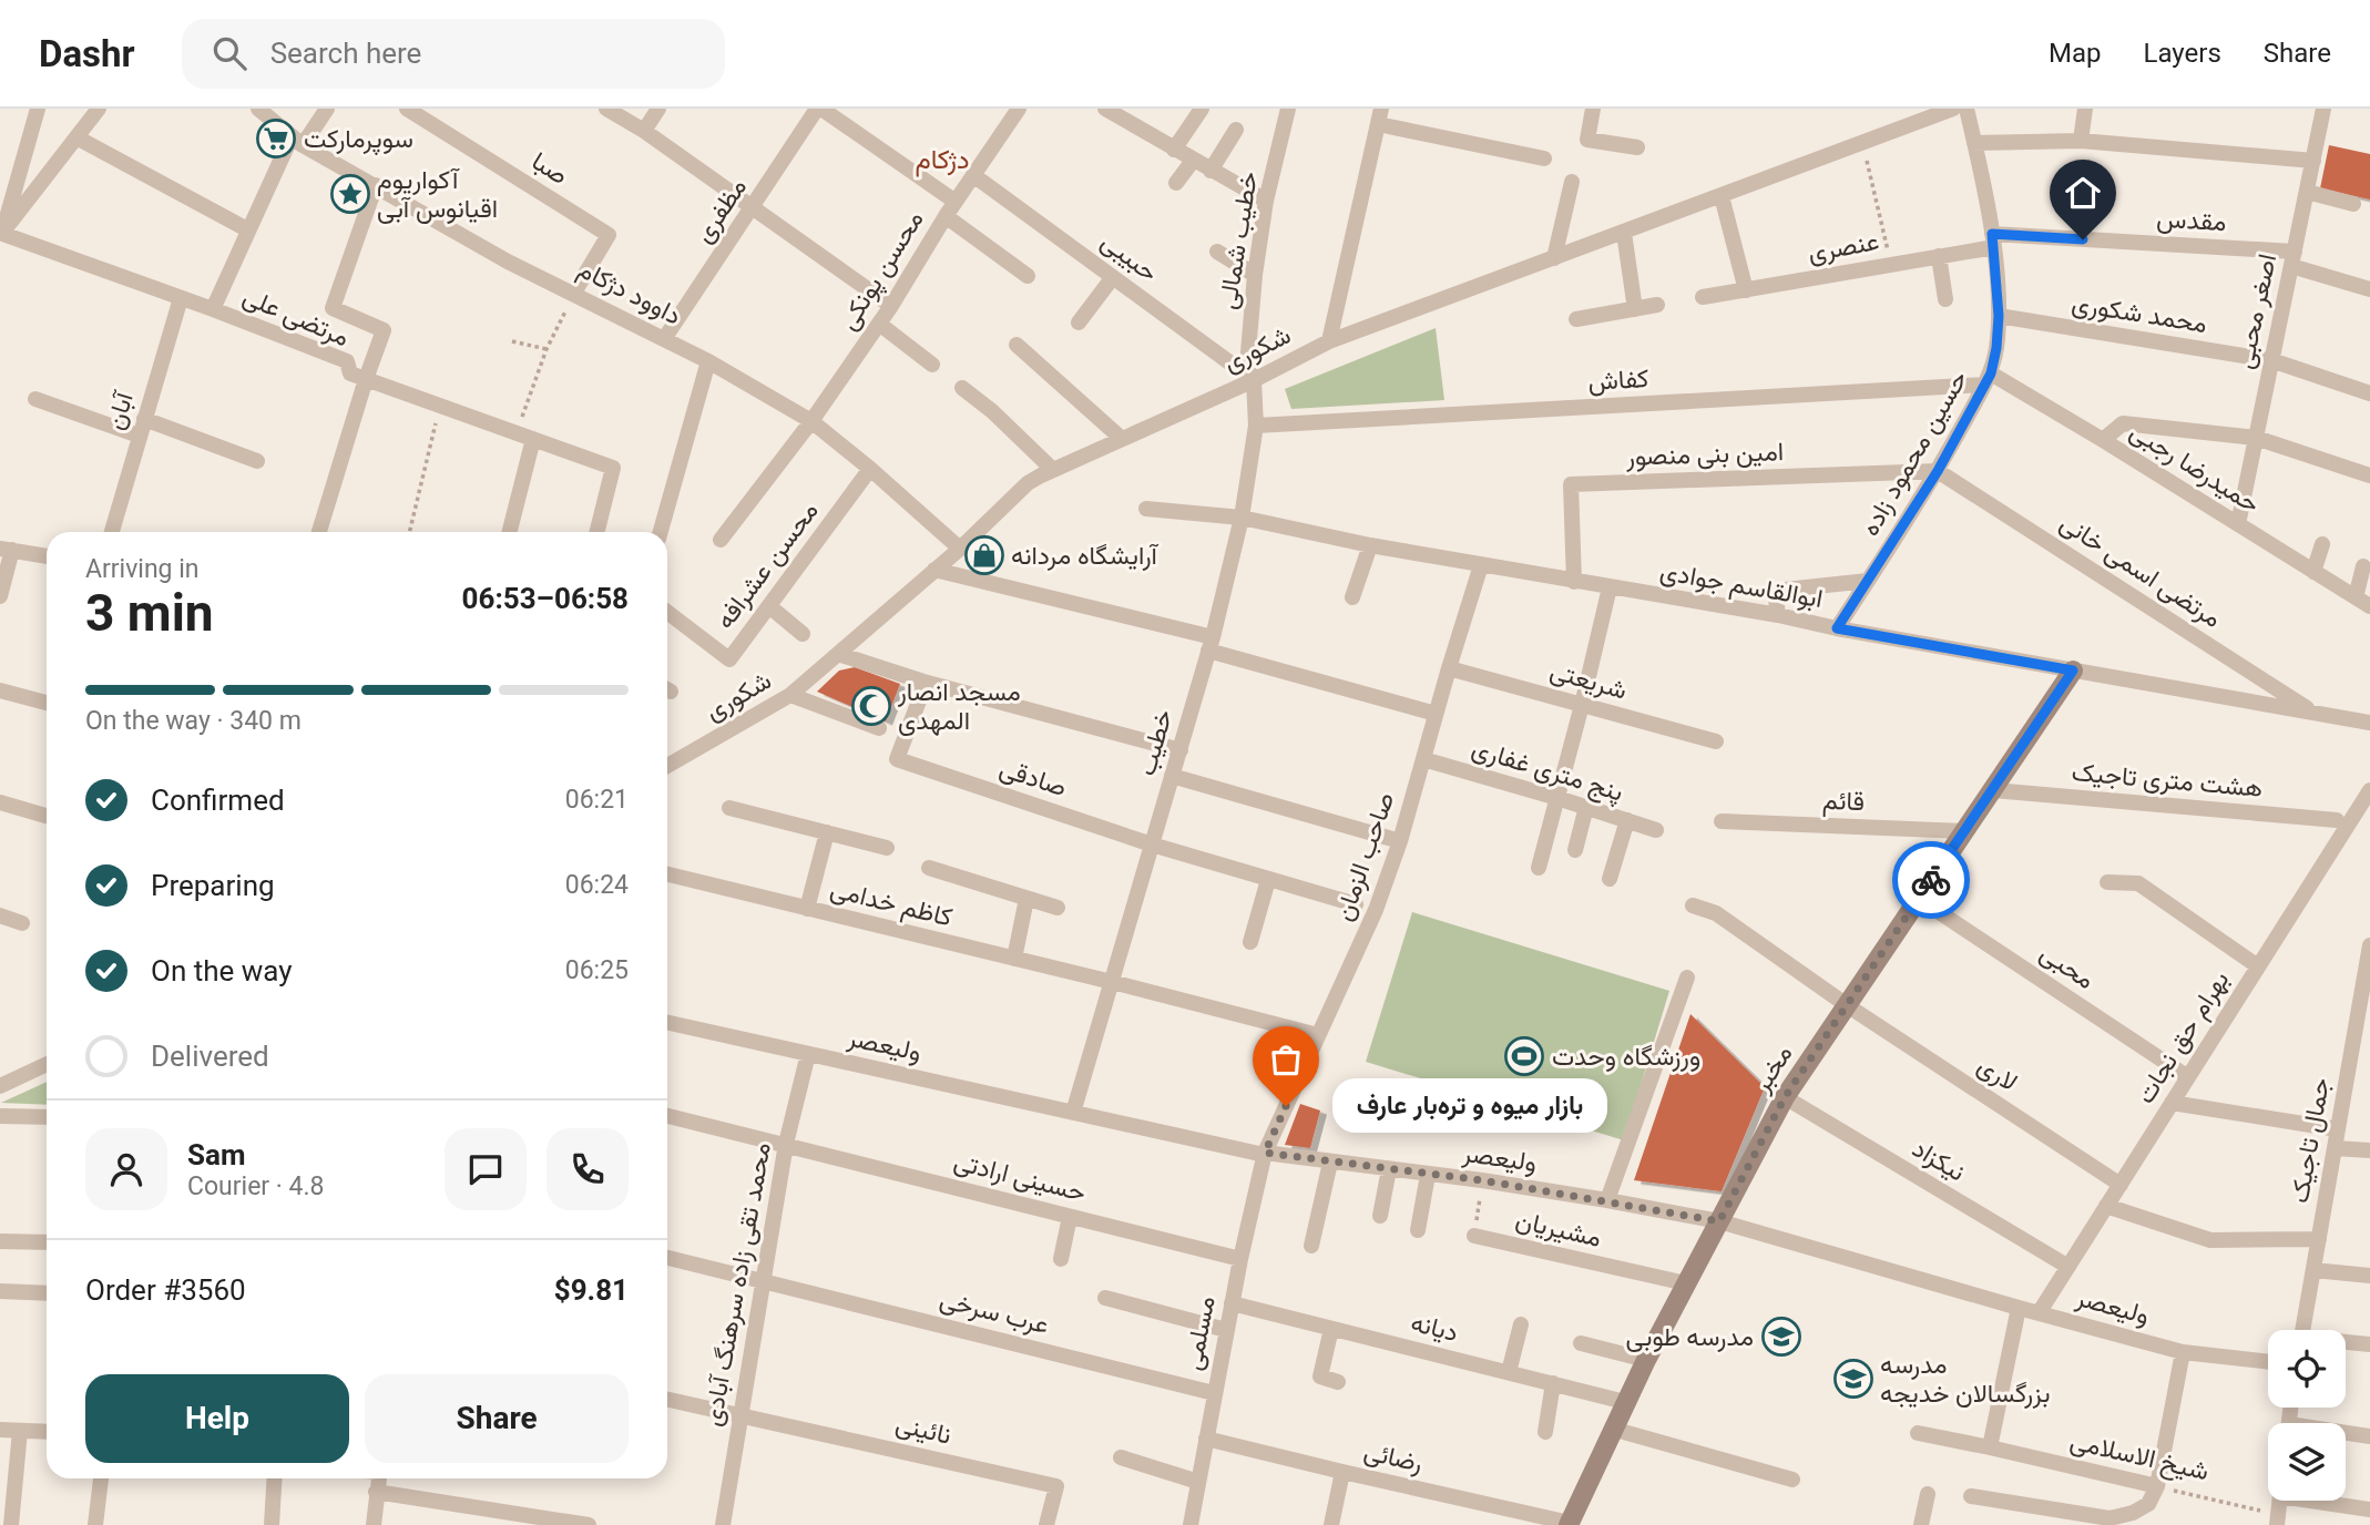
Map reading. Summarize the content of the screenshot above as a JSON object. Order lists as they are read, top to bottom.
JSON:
{
  "streets": {
    "main road": ["مخبر"],
    "street": [
      "صبا",
      "مظفری",
      "مقدس",
      "خطیب شمالی",
      "عنصری",
      "حبیبی",
      "محسن پونکی",
      "داوود دژکام",
      "اصغر محبی",
      "محمد شکوری",
      "مرتضی علی",
      "شکوری",
      "کفاش",
      "آبان",
      "حسین محمود زاده",
      "امین بنی منصور",
      "حمیدرضا رجبی",
      "محسن عشرافه",
      "مرتضی اسمی خانی",
      "ابوالقاسم جوادی",
      "شریعتی",
      "خطیب",
      "پنج متری غفاری",
      "صادقی",
      "هشت متری تاجیک",
      "قائم",
      "صاحب الزمان",
      "کاظم خدامی",
      "محبی",
      "بهرام حق نجات",
      "ولیعصر",
      "لاری",
      "جمال تاجیک",
      "نیکزاد",
      "حسینی ارادتی",
      "مشیریان",
      "محمد تقی زاده سرهنگ آبادی",
      "عرب سرخی",
      "دیانه",
      "مسلمی",
      "نائینی",
      "شیخ الاسلامی",
      "رضائی"
    ]
  },
  "crossings": [
    ["صبا", "داوود دژکام"],
    ["مظفری", "داوود دژکام"],
    ["مقدس", "عنصری"],
    ["مقدس", "اصغر محبی"],
    ["مقدس", "حسین محمود زاده"],
    ["خطیب شمالی", "حبیبی"],
    ["خطیب شمالی", "شکوری"],
    ["خطیب شمالی", "خطیب"],
    ["عنصری", "حسین محمود زاده"],
    ["حبیبی", "محسن پونکی"],
    ["حبیبی", "شکوری"],
    ["حبیبی", "خطیب"],
    ["محسن پونکی", "داوود دژکام"],
    ["داوود دژکام", "شکوری"],
    ["داوود دژکام", "محسن عشرافه"],
    ["اصغر محبی", "محمد شکوری"],
    ["اصغر محبی", "حمیدرضا رجبی"],
    ["محمد شکوری", "حسین محمود زاده"],
    ["مرتضی علی", "آبان"],
    ["شکوری", "خطیب"],
    ["کفاش", "حسین محمود زاده"],
    ["کفاش", "حمیدرضا رجبی"],
    ["کفاش", "خطیب"],
    ["حسین محمود زاده", "امین بنی منصور"],
    ["حسین محمود زاده", "حمیدرضا رجبی"],
    ["حسین محمود زاده", "مرتضی اسمی خانی"],
    ["حسین محمود زاده", "ابوالقاسم جوادی"],
    ["امین بنی منصور", "مرتضی اسمی خانی"],
    ["امین بنی منصور", "ابوالقاسم جوادی"],
    ["مرتضی اسمی خانی", "ابوالقاسم جوادی"],
    ["ابوالقاسم جوادی", "خطیب"],
    ["ابوالقاسم جوادی", "صاحب الزمان"],
    ["ابوالقاسم جوادی", "مخبر"],
    ["شریعتی", "صاحب الزمان"],
    ["خطیب", "صادقی"],
    ["خطیب", "کاظم خدامی"],
    ["خطیب", "ولیعصر"],
    ["پنج متری غفاری", "صاحب الزمان"],
    ["هشت متری تاجیک", "مخبر"],
    ["قائم", "مخبر"],
    ["صاحب الزمان", "کاظم خدامی"],
    ["صاحب الزمان", "ولیعصر"],
    ["صاحب الزمان", "مسلمی"],
    ["محبی", "بهرام حق نجات"],
    ["محبی", "مخبر"],
    ["بهرام حق نجات", "ولیعصر"],
    ["بهرام حق نجات", "لاری"],
    ["بهرام حق نجات", "نیکزاد"],
    ["ولیعصر", "مخبر"],
    ["ولیعصر", "محمد تقی زاده سرهنگ آبادی"],
    ["ولیعصر", "مسلمی"],
    ["مخبر", "لاری"],
    ["مخبر", "نیکزاد"],
    ["مخبر", "مشیریان"],
    ["مخبر", "دیانه"],
    ["مخبر", "رضائی"],
    ["حسینی ارادتی", "محمد تقی زاده سرهنگ آبادی"],
    ["حسینی ارادتی", "مسلمی"],
    ["محمد تقی زاده سرهنگ آبادی", "عرب سرخی"],
    ["محمد تقی زاده سرهنگ آبادی", "نائینی"],
    ["عرب سرخی", "مسلمی"],
    ["دیانه", "مسلمی"],
    ["مسلمی", "رضائی"]
  ],
  "districts": ["دژکام"],
  "places": {
    "supermarket": ["سوپرمارکت"],
    "place": ["آکواریوم اقیانوس آبی"],
    "shop": ["آرایشگاه مردانه"],
    "mosque": ["مسجد انصار المهدی"],
    "sports": ["ورزشگاه وحدت"],
    "other": ["بازار میوه و تره‌بار عارف"],
    "school or university": ["مدرسه طوبی", "مدرسه بزرگسالان خدیجه"]
  },
  "page": {
    "header": "Dashr",
    "search": "Search here",
    "nav": ["Map", "Layers", "Share"],
    "heading": ["3 min", "Arriving in", "06:53–06:58"],
    "panel": [
      "Sam",
      "Courier · 4.8",
      "Order #3560",
      "$9.81"
    ],
    "bar": "On the way · 340 m",
    "list": [
      ["Confirmed", "06:21"],
      ["Preparing", "06:24"],
      ["On the way", "06:25"],
      "Delivered"
    ],
    "bubble": "بازار میوه و تره‌بار عارف",
    "buttons": ["Help", "Share"]
  }
}
